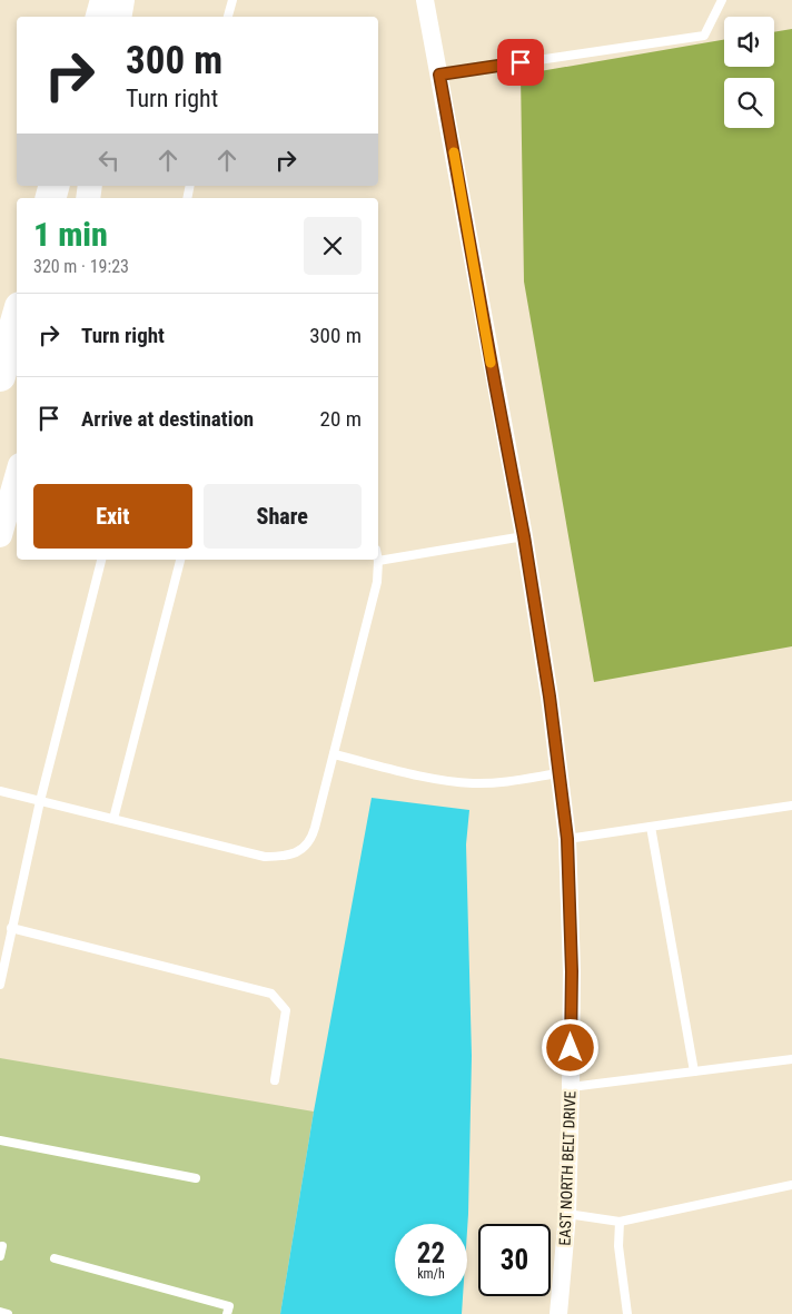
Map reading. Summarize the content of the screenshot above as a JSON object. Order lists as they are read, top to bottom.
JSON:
{
  "streets": {
    "street": ["EAST NORTH BELT DRIVE"]
  },
  "page": {
    "turn": ["300 m", "Turn right"],
    "heading": ["1 min", "320 m · 19:23"],
    "list": [
      {
        "name": "Turn right",
        "value": "300 m"
      },
      {
        "name": "Arrive at destination",
        "value": "20 m"
      }
    ],
    "buttons": ["Exit", "Share"],
    "speed": "22 km/h",
    "limit": "30"
  }
}
